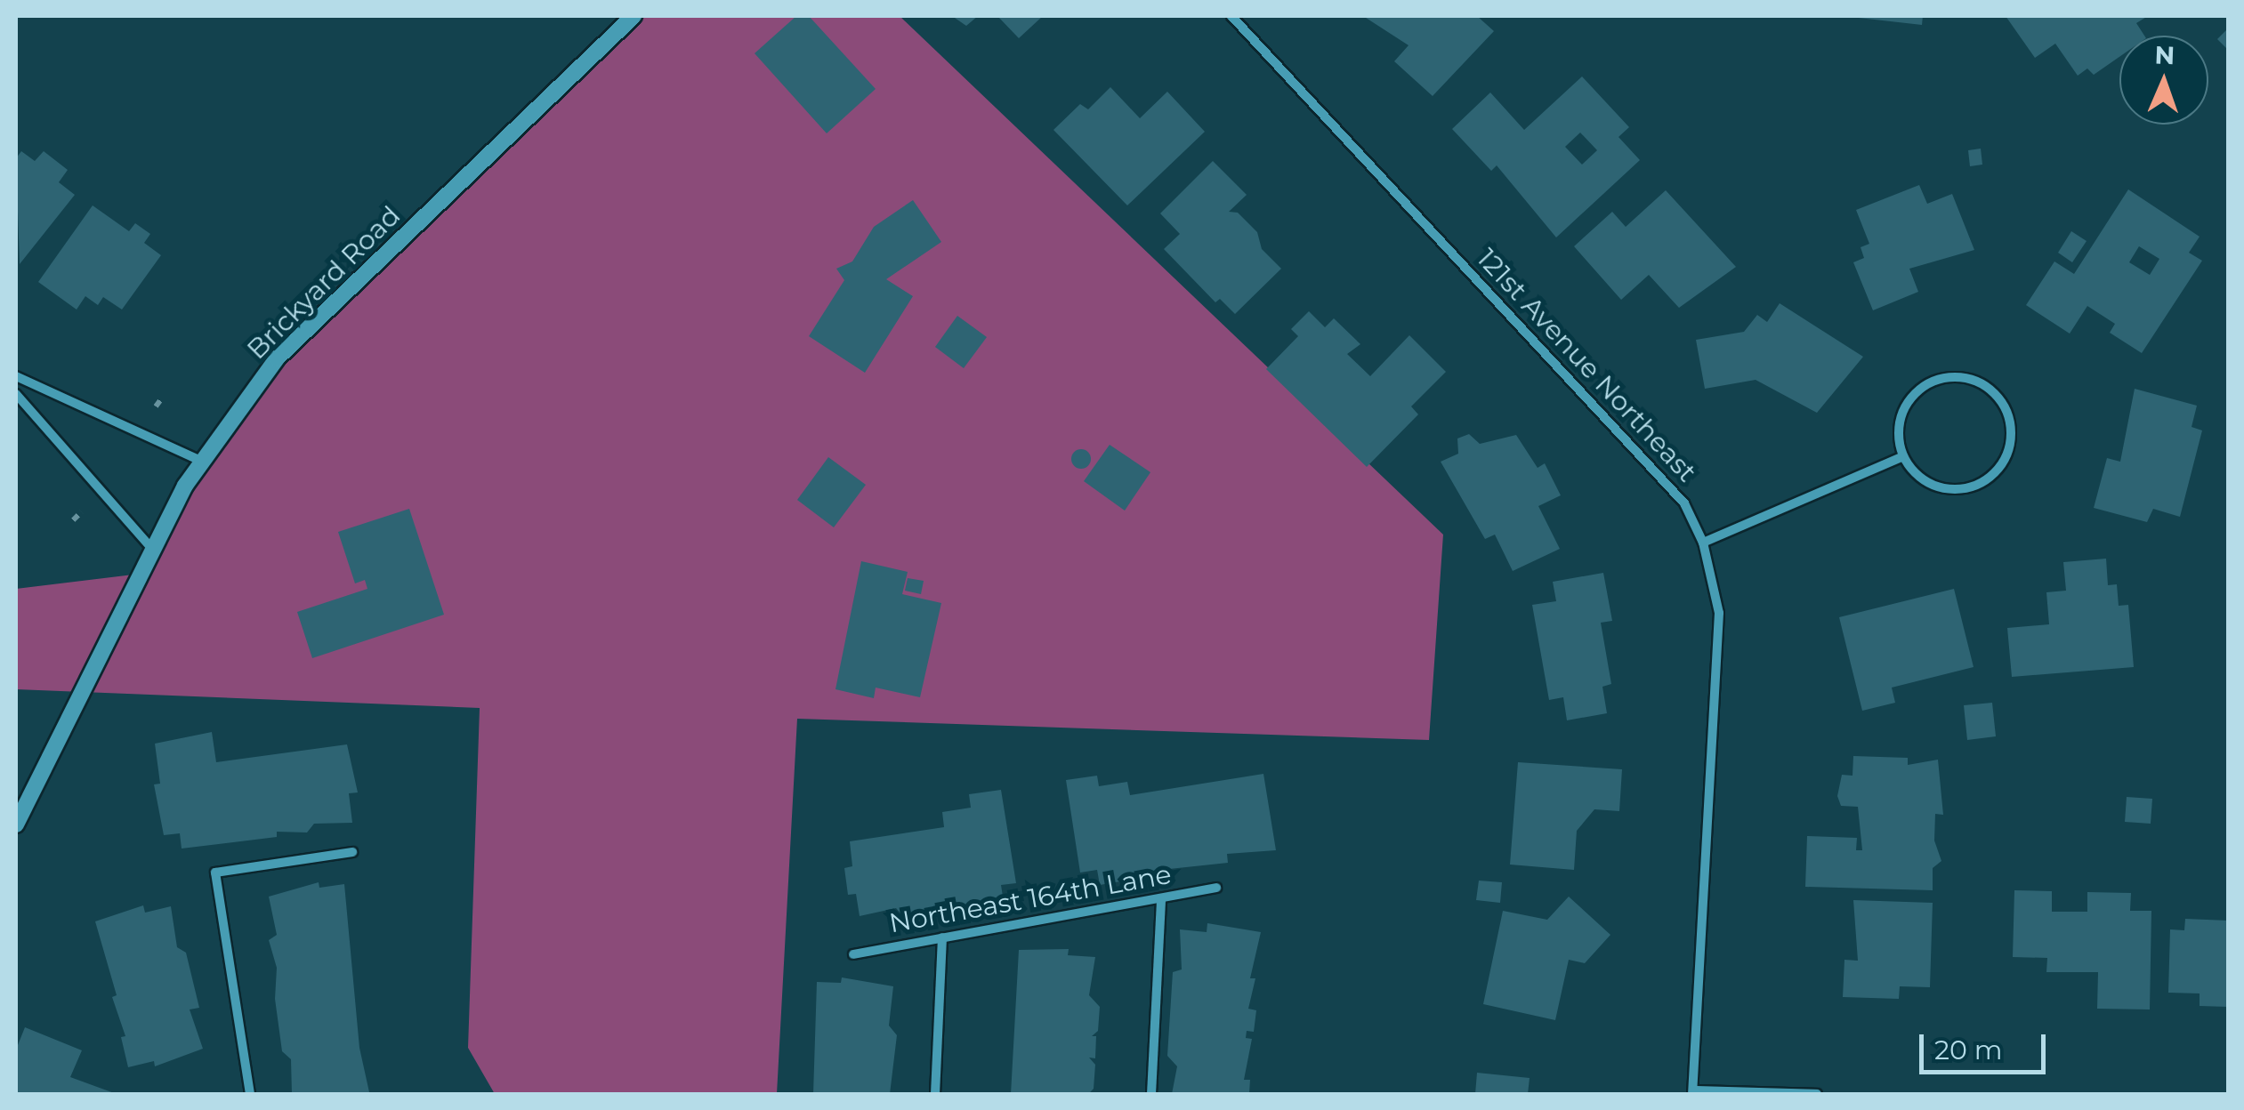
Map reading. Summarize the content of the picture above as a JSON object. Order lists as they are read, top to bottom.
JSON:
{
  "streets": {
    "street": ["Brickyard Road", "121st Avenue Northeast", "Northeast 164th Lane"]
  },
  "scale_bar": "20 m",
  "north": "top"
}
